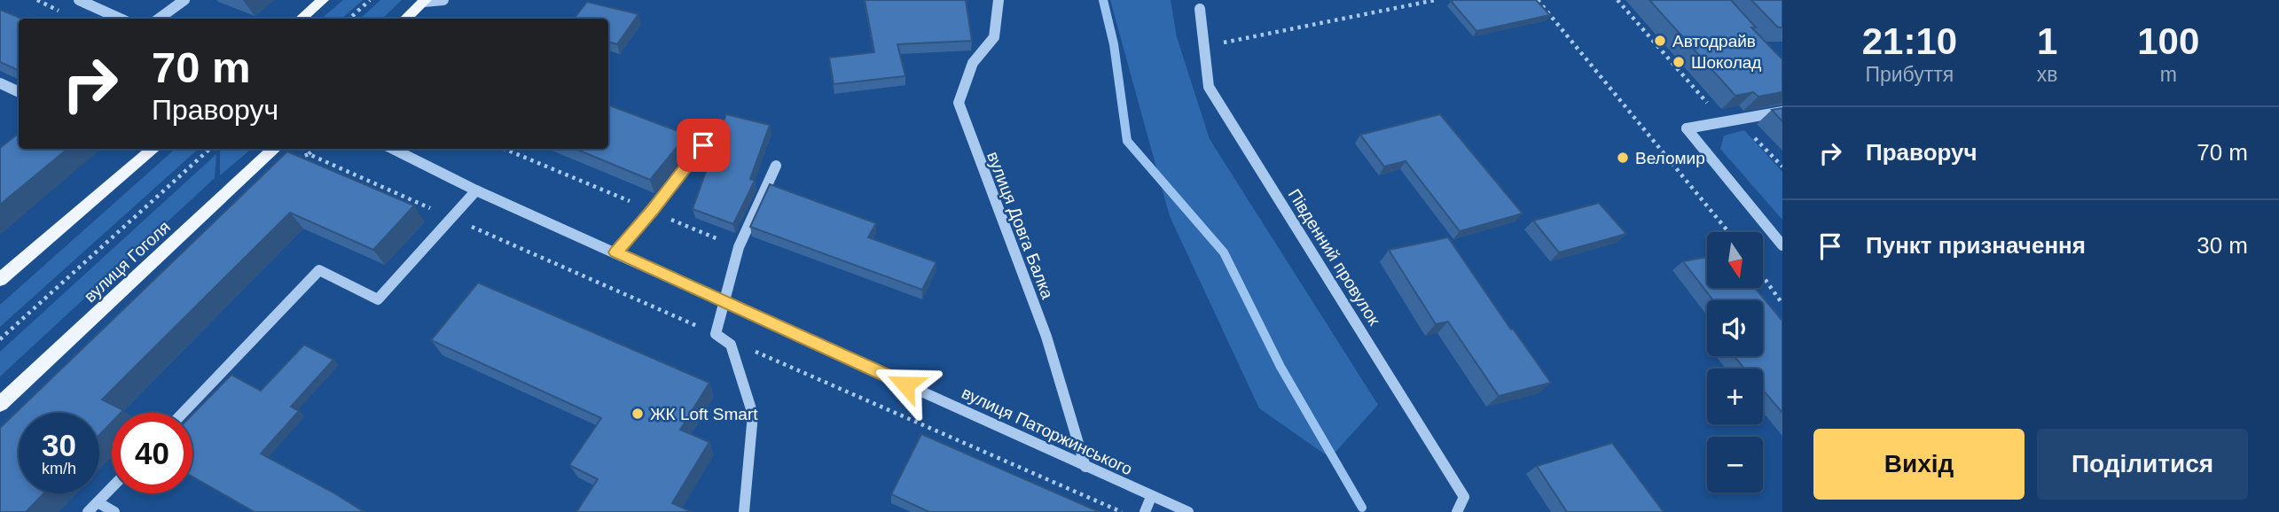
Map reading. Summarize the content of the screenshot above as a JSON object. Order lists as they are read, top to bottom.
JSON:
{
  "streets": {
    "main road": ["вулиця Гоголя"],
    "street": ["вулиця Довга Балка", "Південний провулок", "вулиця Паторжинського"]
  },
  "crossings": [
    ["вулиця Довга Балка", "вулиця Паторжинського"]
  ],
  "places": [
    "Автодрайв",
    "Шоколад",
    "Веломир",
    "ЖК Loft Smart"
  ],
  "north": "bottom",
  "page": {
    "eta": [
      "21:10",
      "Прибуття",
      "1",
      "хв",
      "100",
      "m"
    ],
    "turn": ["70 m", "Праворуч"],
    "list": [
      {
        "name": "Праворуч",
        "value": "70 m"
      },
      {
        "name": "Пункт призначення",
        "value": "30 m"
      }
    ],
    "map_buttons": ["+", "−"],
    "speed": "30 km/h",
    "limit": "40",
    "buttons": ["Вихід", "Поділитися"]
  }
}
